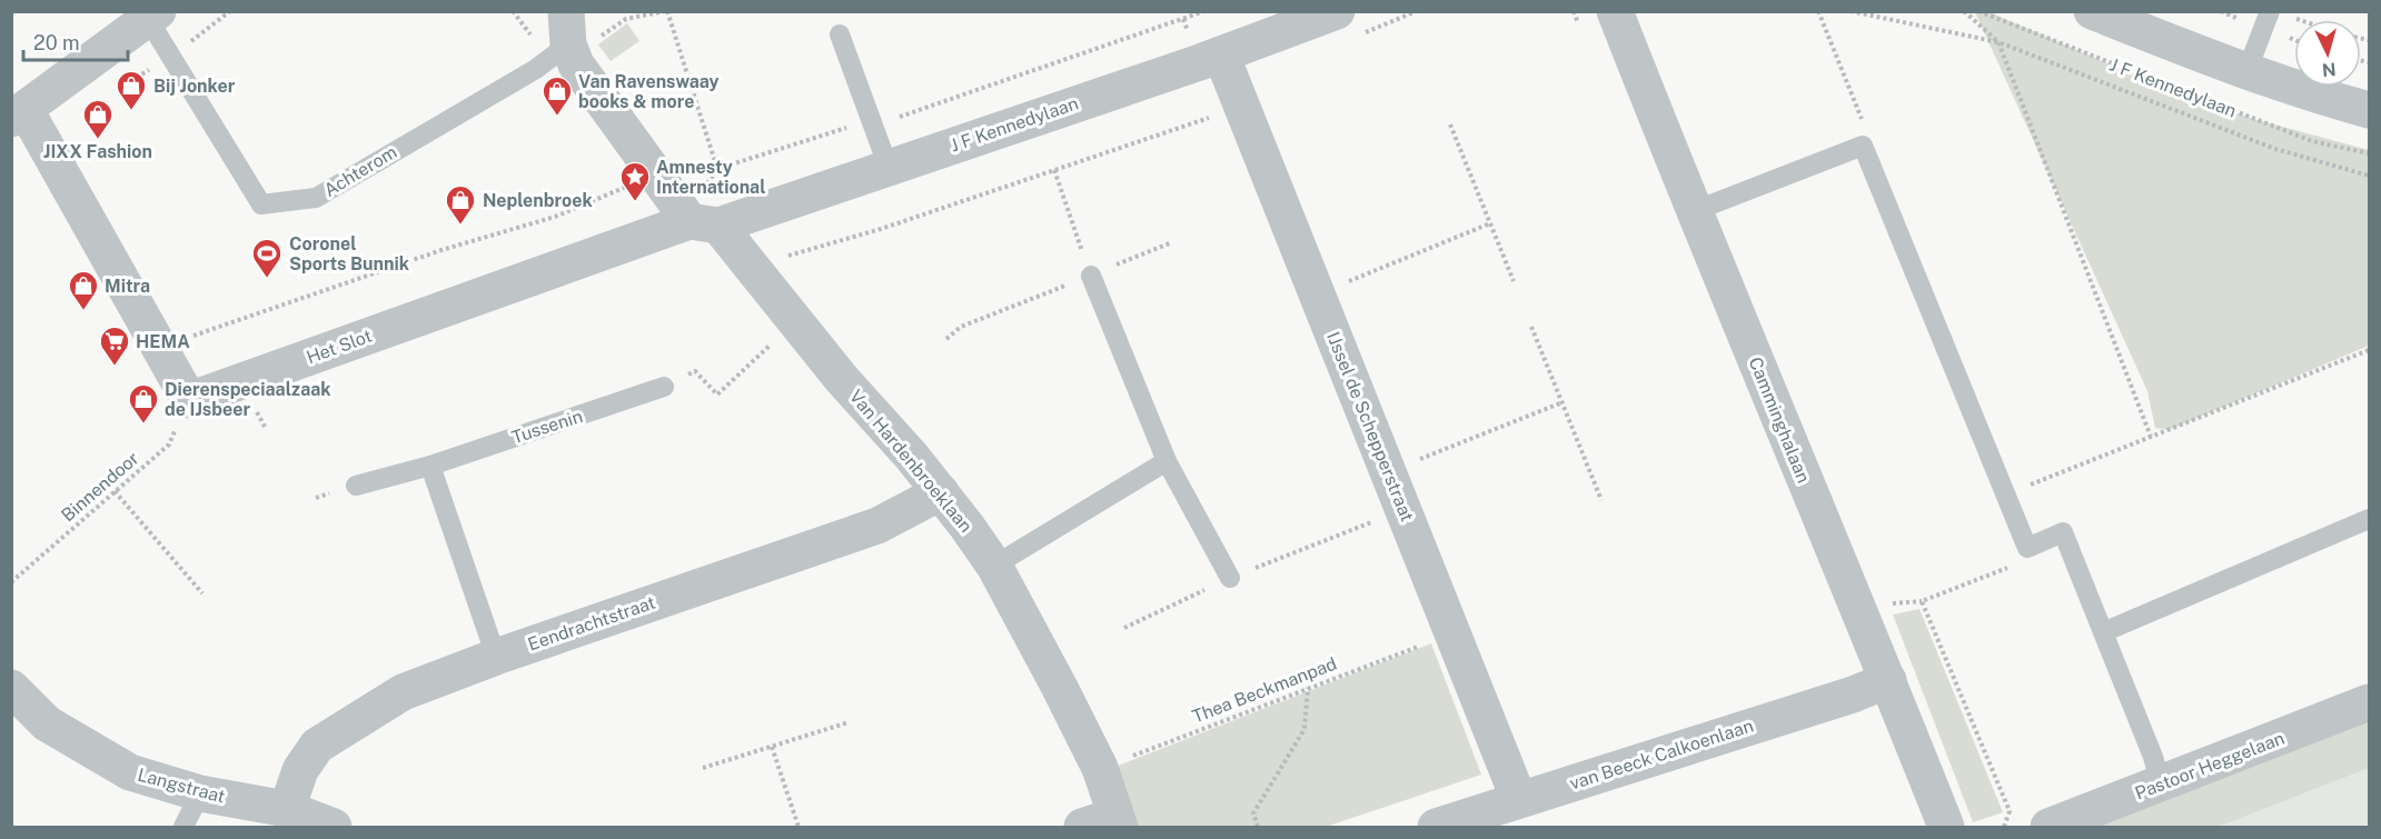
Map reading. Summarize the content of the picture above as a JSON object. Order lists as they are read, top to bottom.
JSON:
{
  "streets": {
    "street": [
      "J F Kennedylaan",
      "Het Slot",
      "Camminghalaan",
      "IJssel de Schepperstraat",
      "Van Hardenbroeklaan",
      "Eendrachtstraat",
      "van Beeck Calkoenlaan",
      "Pastoor Heggelaan",
      "Langstraat"
    ],
    "lane": ["Achterom", "Tussenin"],
    "path": ["Binnendoor", "Thea Beckmanpad"]
  },
  "crossings": [
    ["J F Kennedylaan", "Het Slot"],
    ["J F Kennedylaan", "IJssel de Schepperstraat"],
    ["J F Kennedylaan", "Van Hardenbroeklaan"],
    ["Achterom", "Van Hardenbroeklaan"],
    ["Het Slot", "Van Hardenbroeklaan"],
    ["Het Slot", "Binnendoor"],
    ["Camminghalaan", "van Beeck Calkoenlaan"],
    ["IJssel de Schepperstraat", "Thea Beckmanpad"],
    ["IJssel de Schepperstraat", "van Beeck Calkoenlaan"],
    ["Van Hardenbroeklaan", "Eendrachtstraat"],
    ["Van Hardenbroeklaan", "Thea Beckmanpad"],
    ["Eendrachtstraat", "Langstraat"]
  ],
  "places": {
    "shop": [
      "Bij Jonker",
      "Van Ravenswaay books & more",
      "JIXX Fashion",
      "Neplenbroek",
      "Mitra",
      "Dierenspeciaalzaak de IJsbeer"
    ],
    "place": ["Amnesty International"],
    "sports": ["Coronel Sports Bunnik"],
    "supermarket": ["HEMA"]
  },
  "scale_bar": "20 m",
  "north": "bottom"
}
